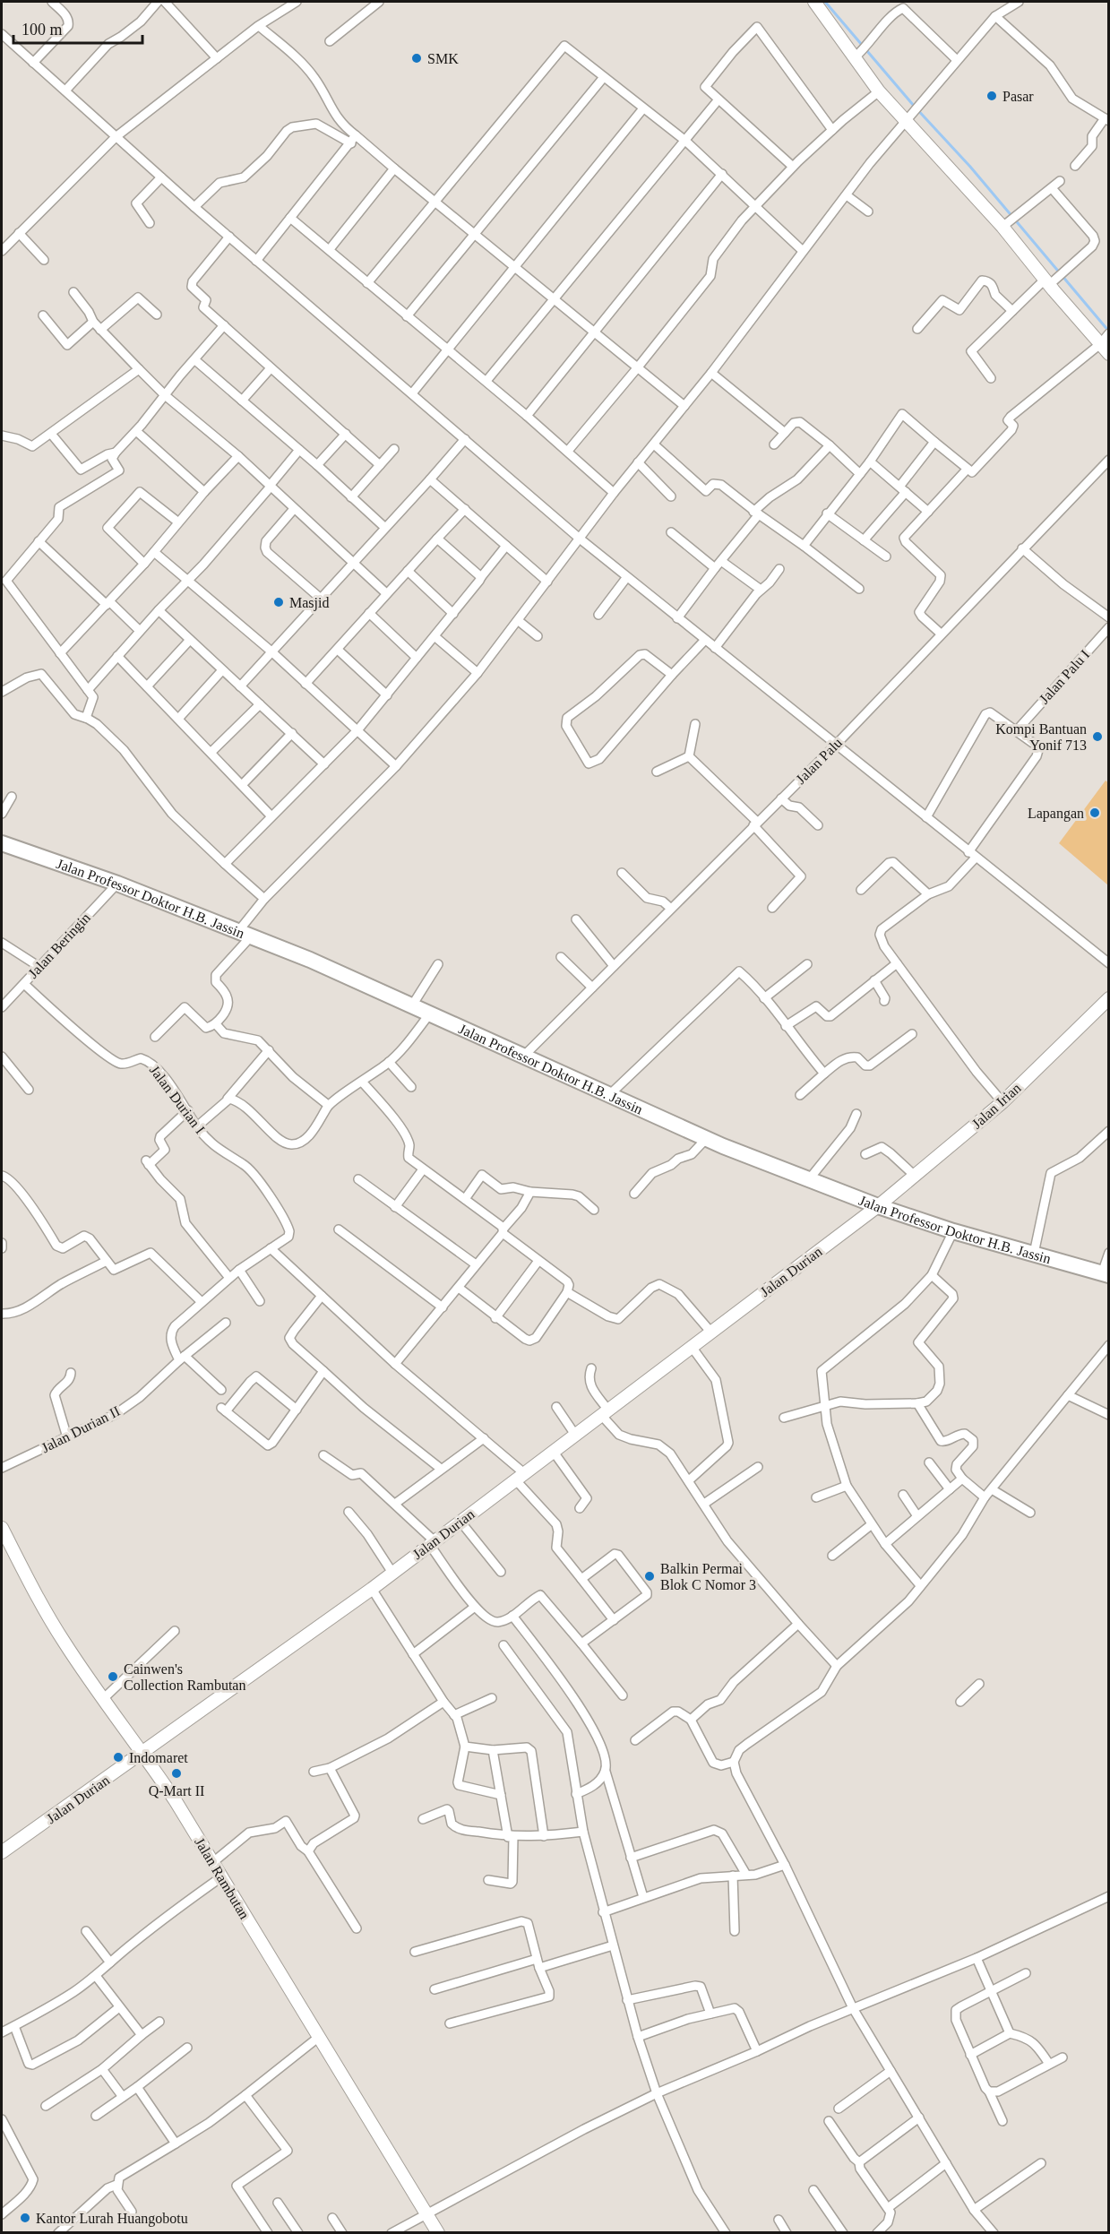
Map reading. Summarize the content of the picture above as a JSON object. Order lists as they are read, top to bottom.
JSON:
{
  "streets": {
    "highway": ["Jalan Professor Doktor H.B. Jassin"],
    "street": [
      "Jalan Palu I",
      "Jalan Palu",
      "Jalan Beringin",
      "Jalan Durian I",
      "Jalan Irian",
      "Jalan Durian",
      "Jalan Durian II",
      "Jalan Rambutan"
    ]
  },
  "crossings": [
    ["Jalan Palu", "Jalan Professor Doktor H.B. Jassin"],
    ["Jalan Professor Doktor H.B. Jassin", "Jalan Beringin"],
    ["Jalan Professor Doktor H.B. Jassin", "Jalan Irian"],
    ["Jalan Professor Doktor H.B. Jassin", "Jalan Durian"],
    ["Jalan Beringin", "Jalan Durian I"],
    ["Jalan Irian", "Jalan Durian"],
    ["Jalan Durian", "Jalan Rambutan"]
  ],
  "places": [
    "SMK",
    "Pasar",
    "Masjid",
    "Kompi Bantuan Yonif 713",
    "Lapangan",
    "Balkin Permai Blok C Nomor 3",
    "Cainwen's Collection Rambutan",
    "Indomaret",
    "Q-Mart II",
    "Kantor Lurah Huangobotu"
  ],
  "scale_bar": "100 m"
}
